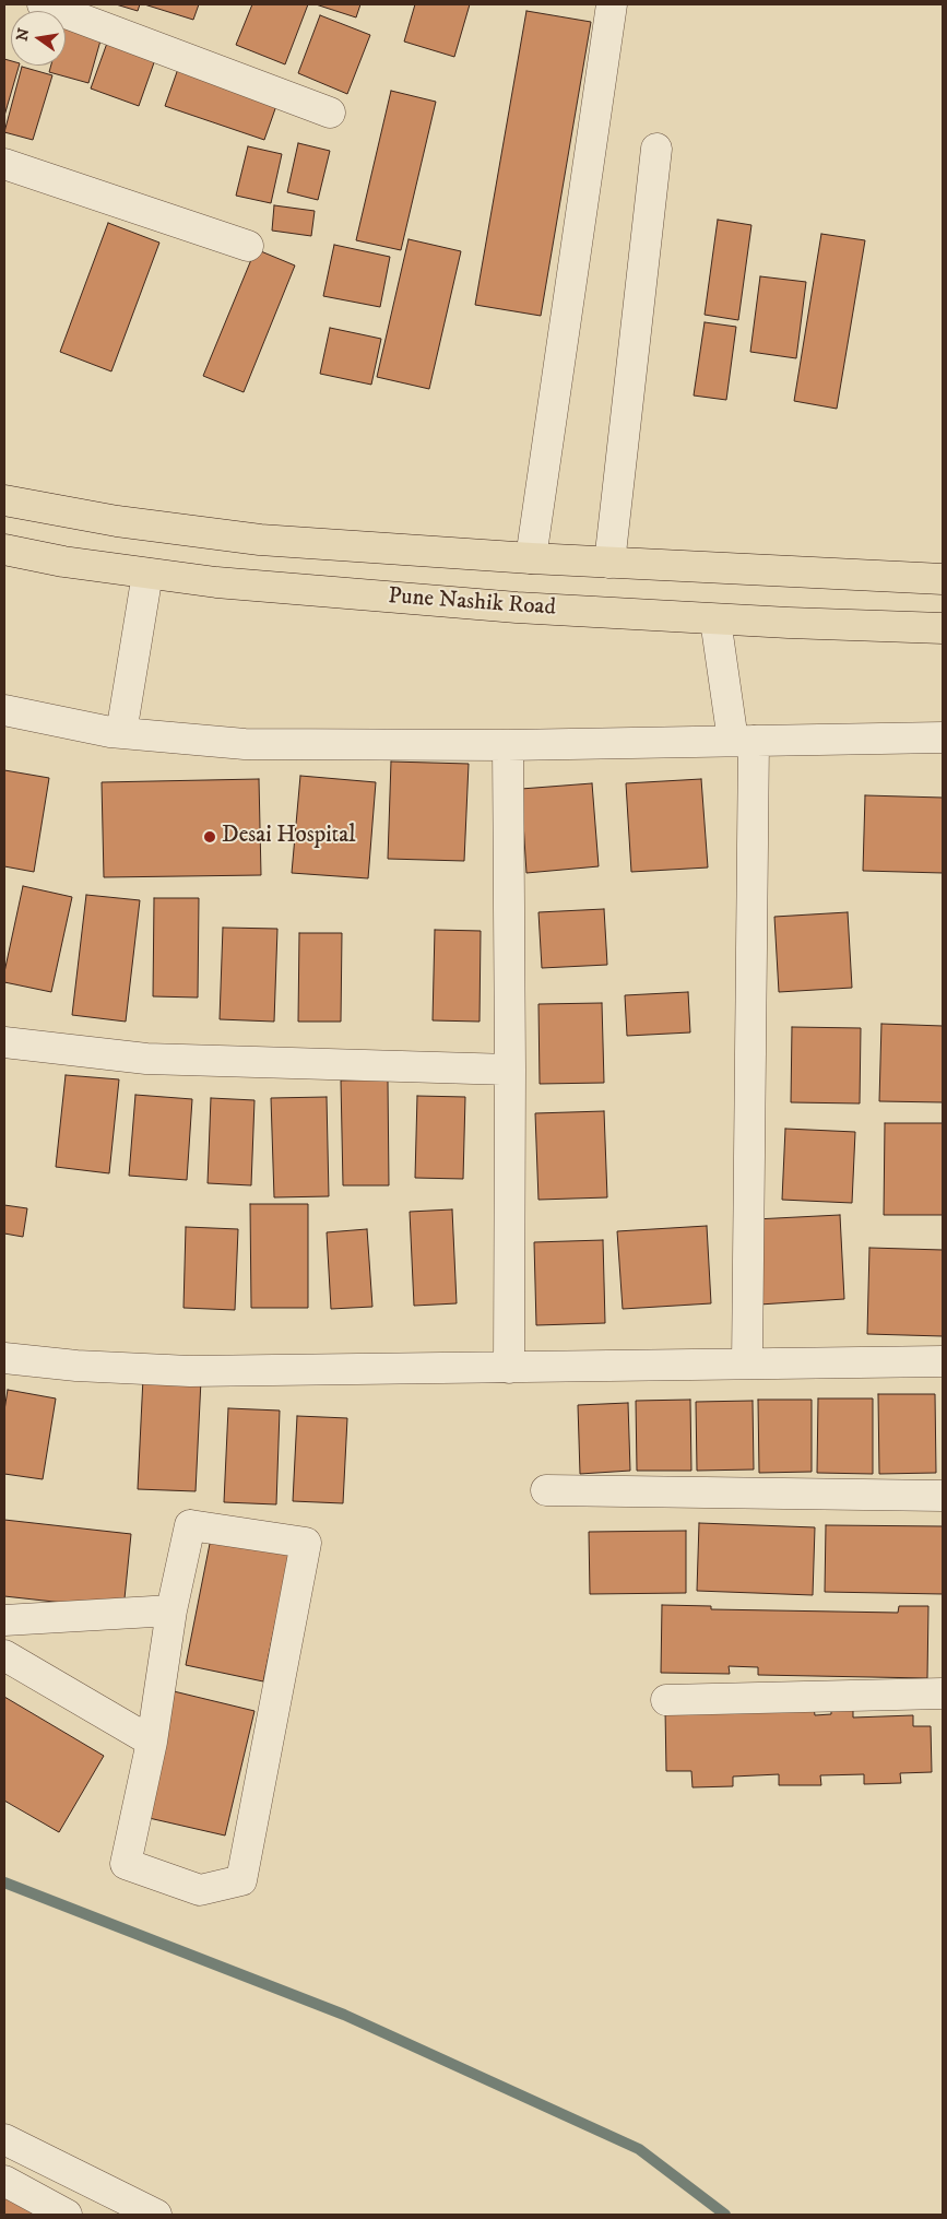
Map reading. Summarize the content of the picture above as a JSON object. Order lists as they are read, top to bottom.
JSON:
{
  "streets": {
    "highway": ["Pune Nashik Road"]
  },
  "places": ["Desai Hospital"],
  "north": "left"
}
